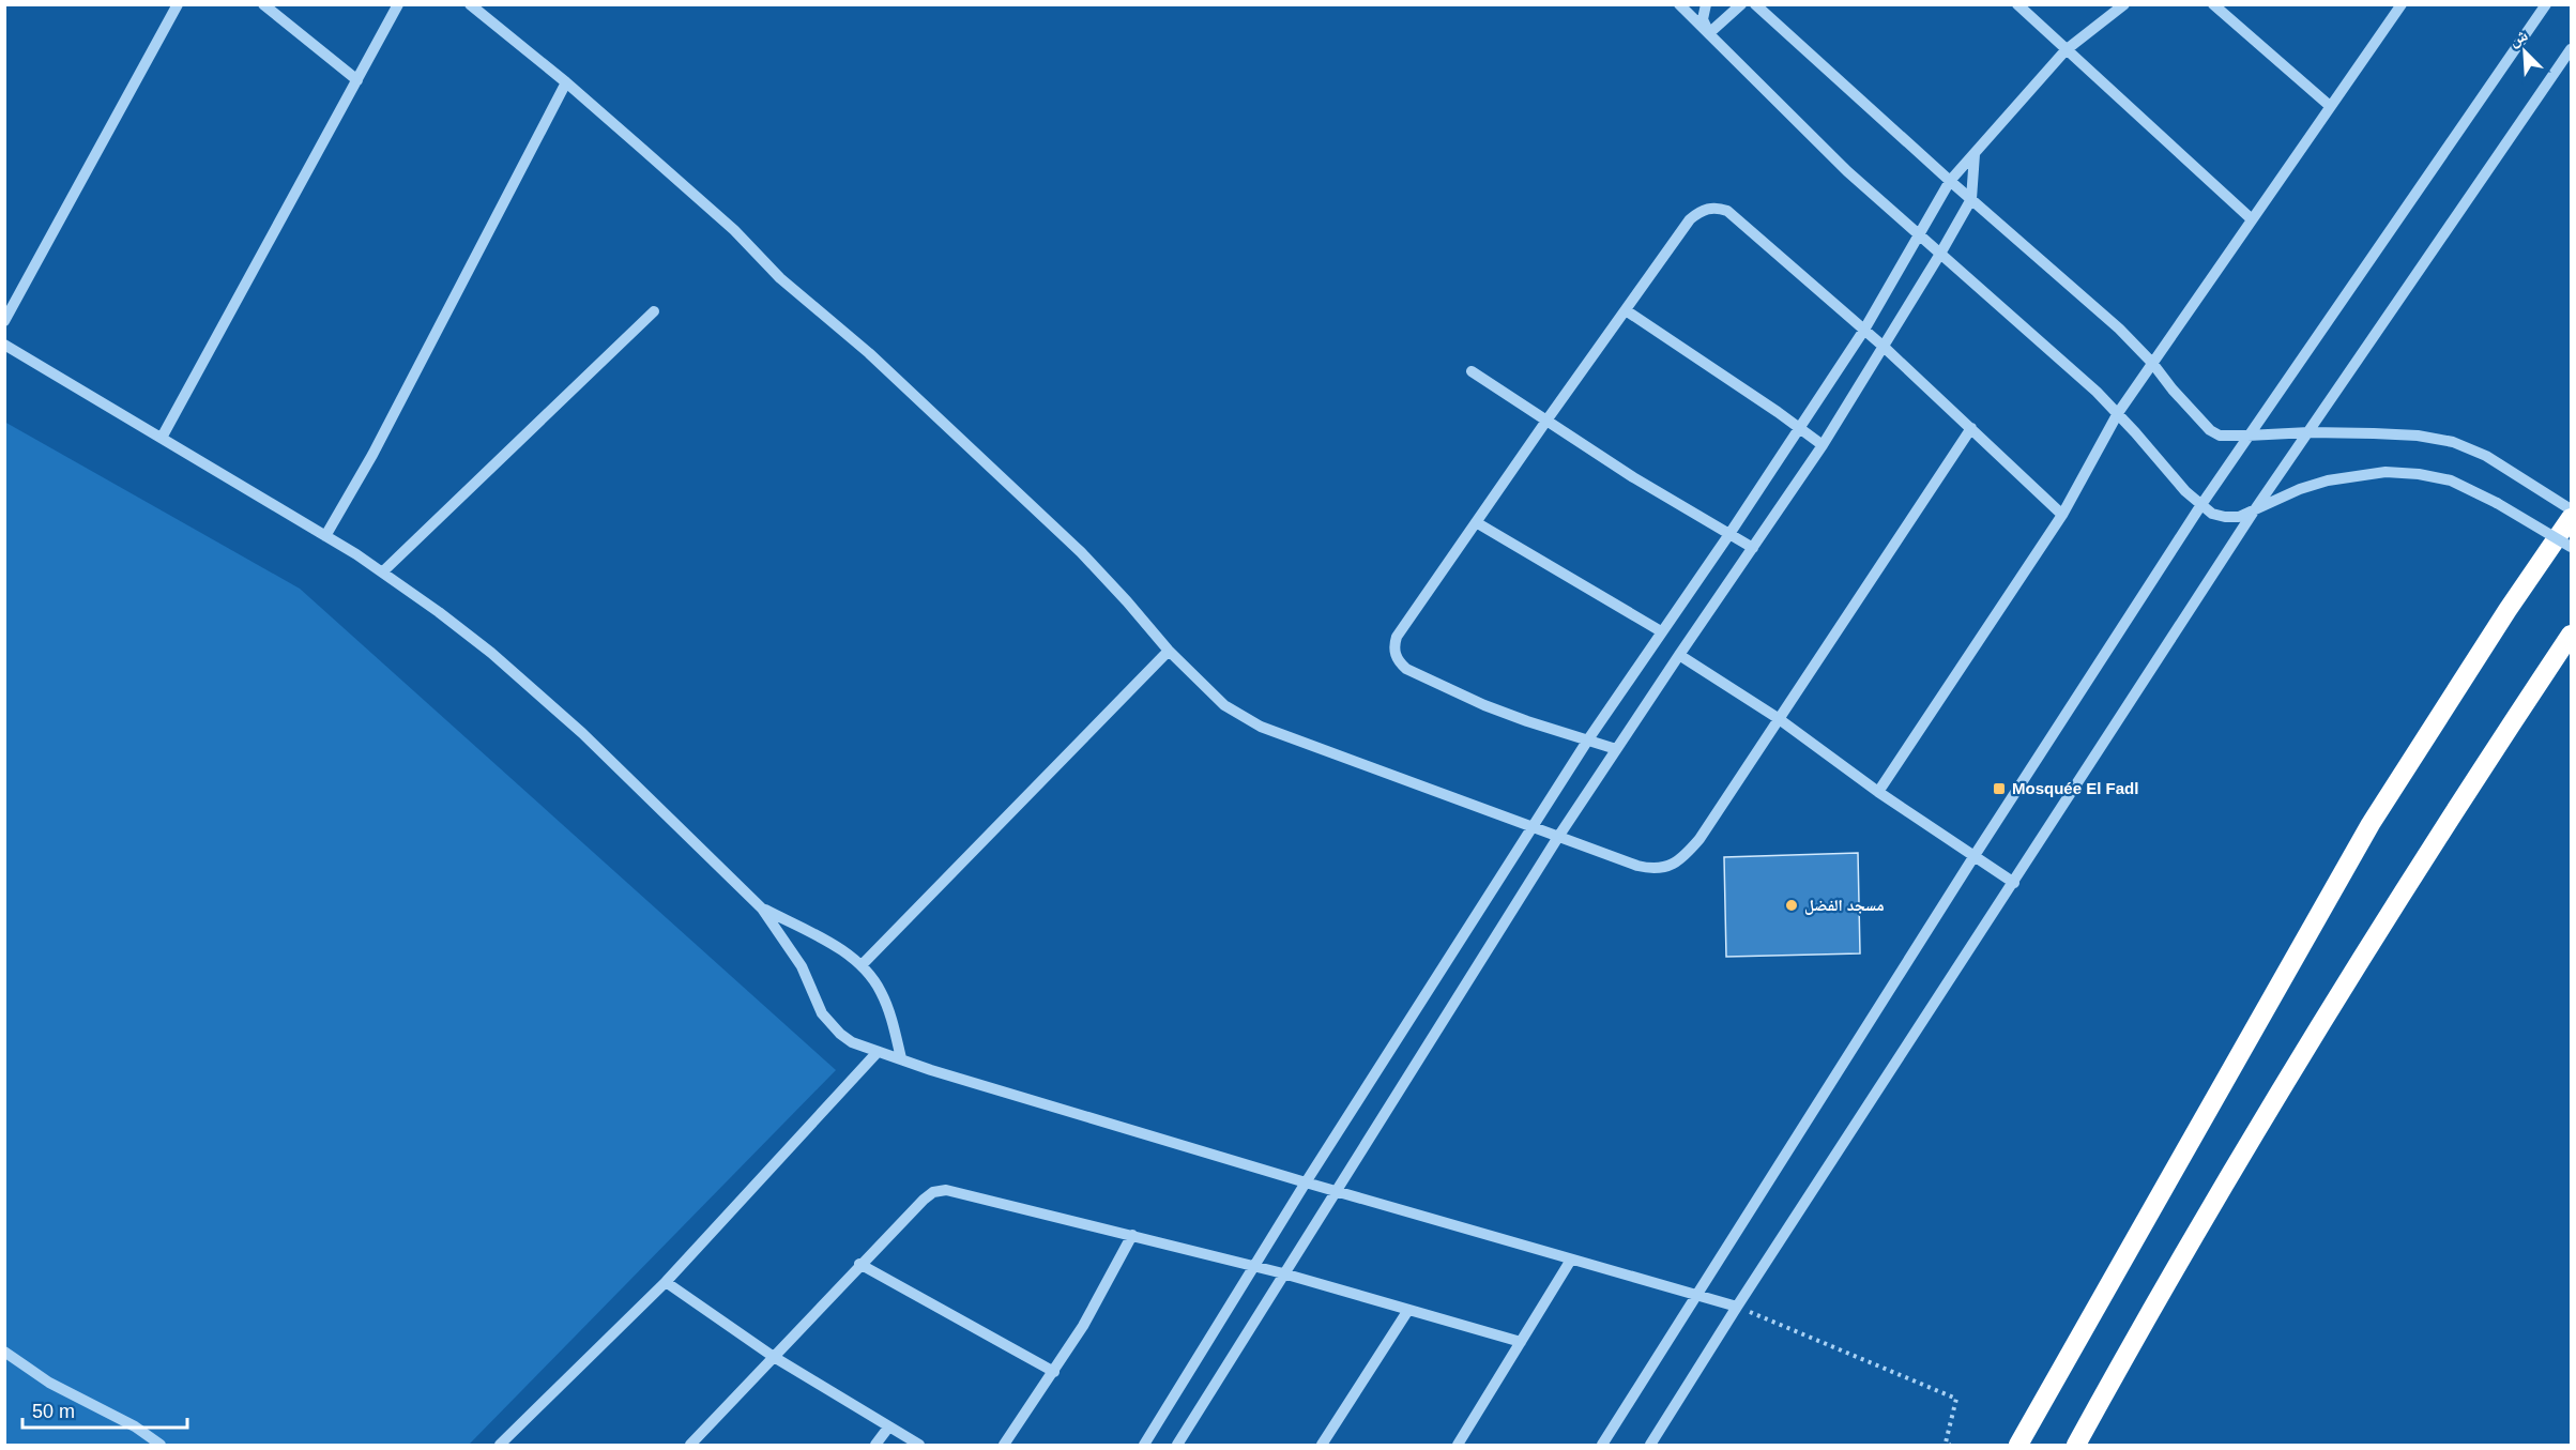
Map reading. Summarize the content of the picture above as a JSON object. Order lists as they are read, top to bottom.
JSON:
{
  "places": {
    "transit": ["Mosquée El Fadl"],
    "other": ["مسجد الفضل"]
  },
  "scale_bar": "50 m",
  "north": "top left"
}
